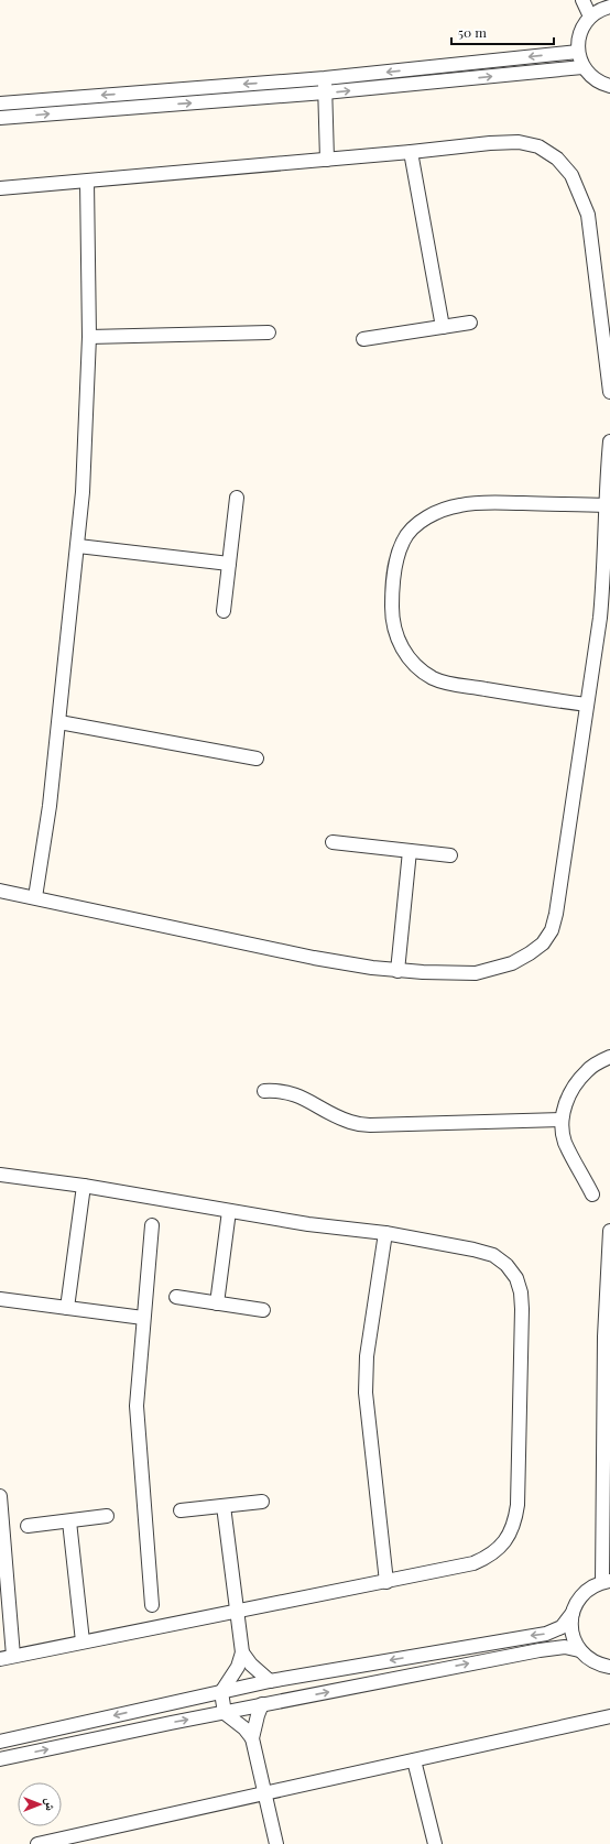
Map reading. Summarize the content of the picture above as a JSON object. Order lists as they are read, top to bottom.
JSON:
{
  "scale_bar": "50 m",
  "north": "right"
}
